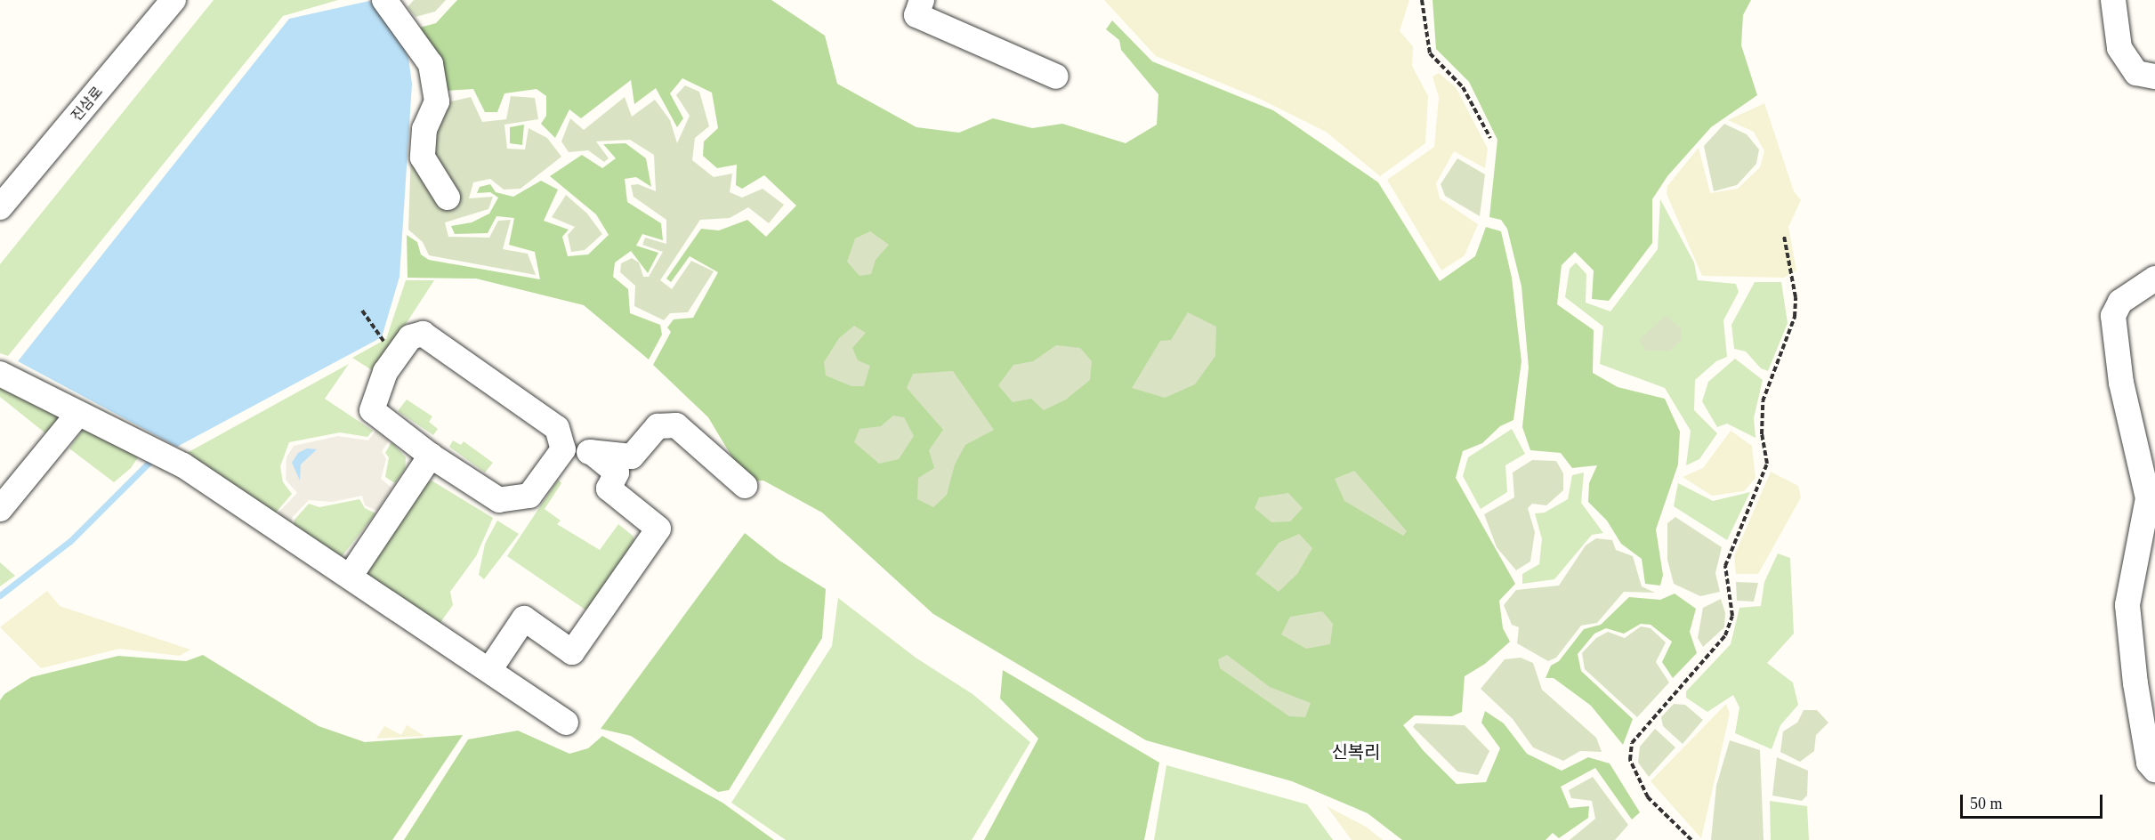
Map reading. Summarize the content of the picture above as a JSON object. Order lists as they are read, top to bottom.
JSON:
{
  "streets": {
    "street": ["진삼로"]
  },
  "districts": ["신복리"],
  "scale_bar": "50 m"
}
